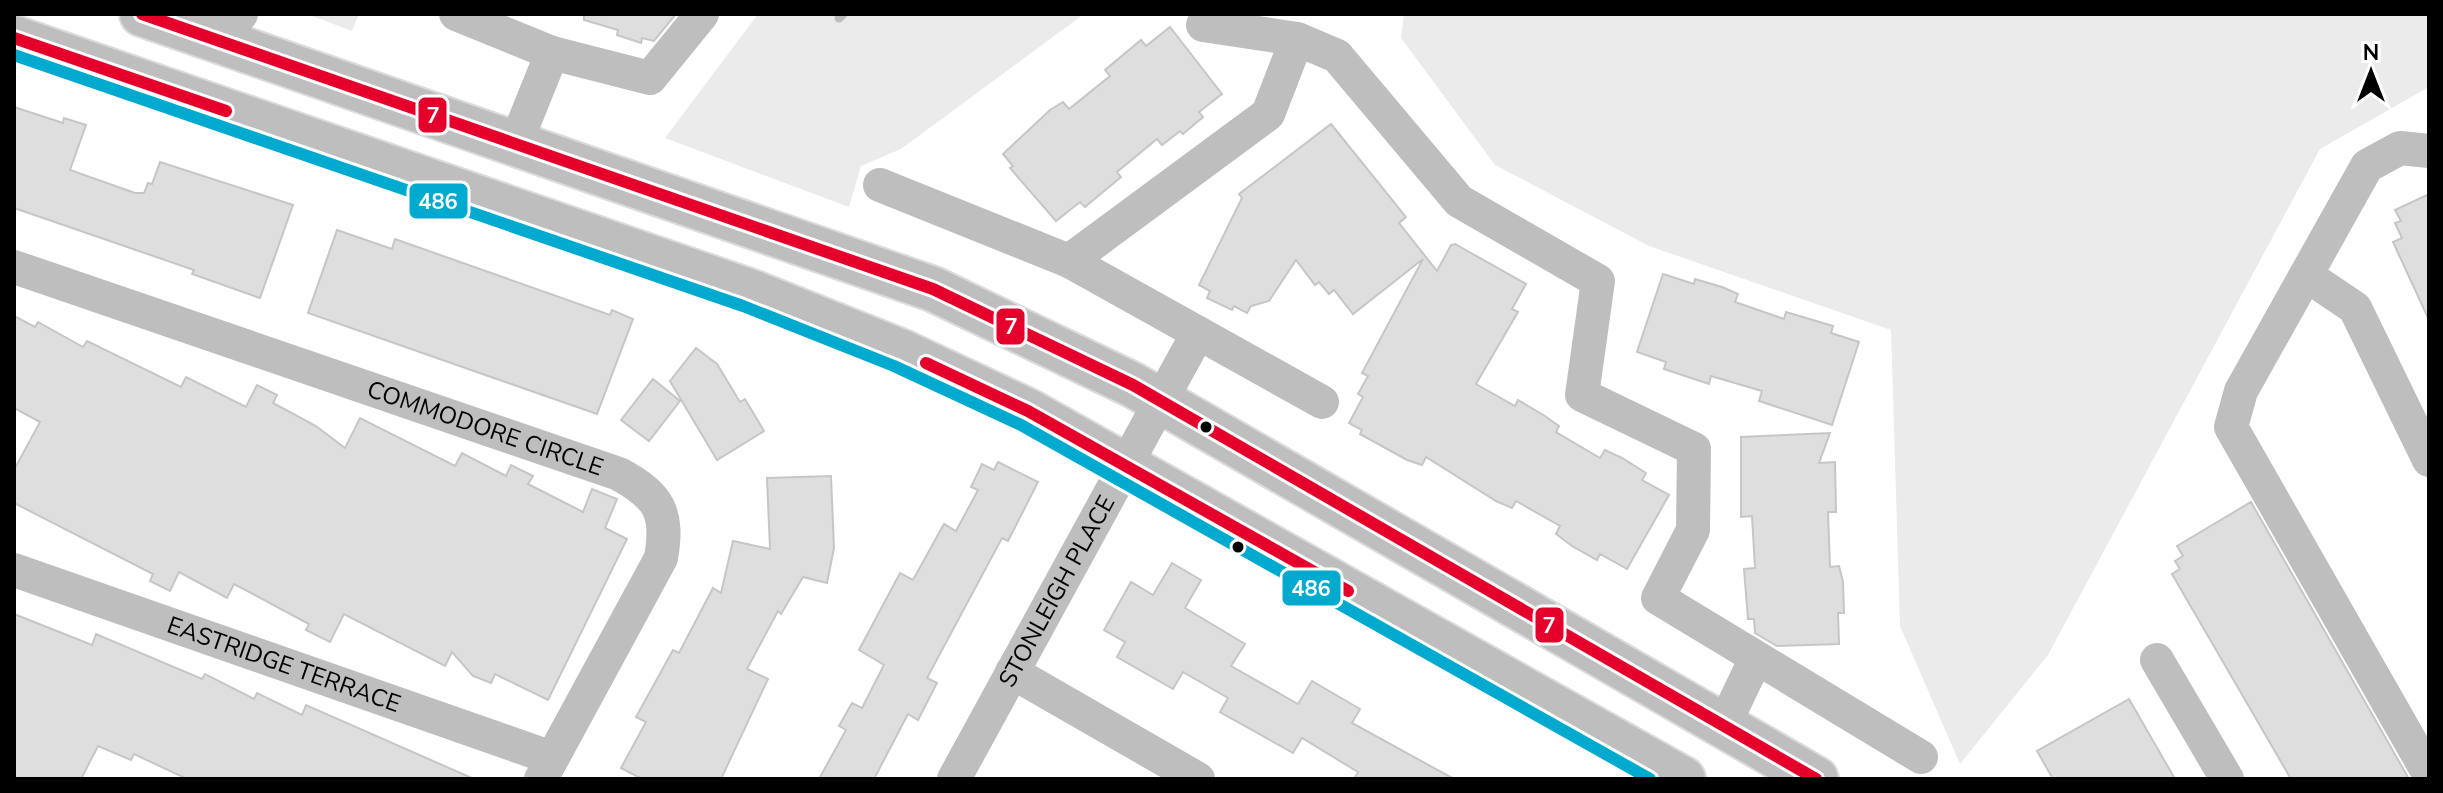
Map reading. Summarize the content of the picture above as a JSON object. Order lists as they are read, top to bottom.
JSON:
{
  "streets": {
    "street": ["COMMODORE CIRCLE", "STONLEIGH PLACE", "EASTRIDGE TERRACE"]
  },
  "crossings": [
    ["COMMODORE CIRCLE", "EASTRIDGE TERRACE"]
  ],
  "lines": ["transit line 7", "transit line 486"],
  "north": "top"
}
